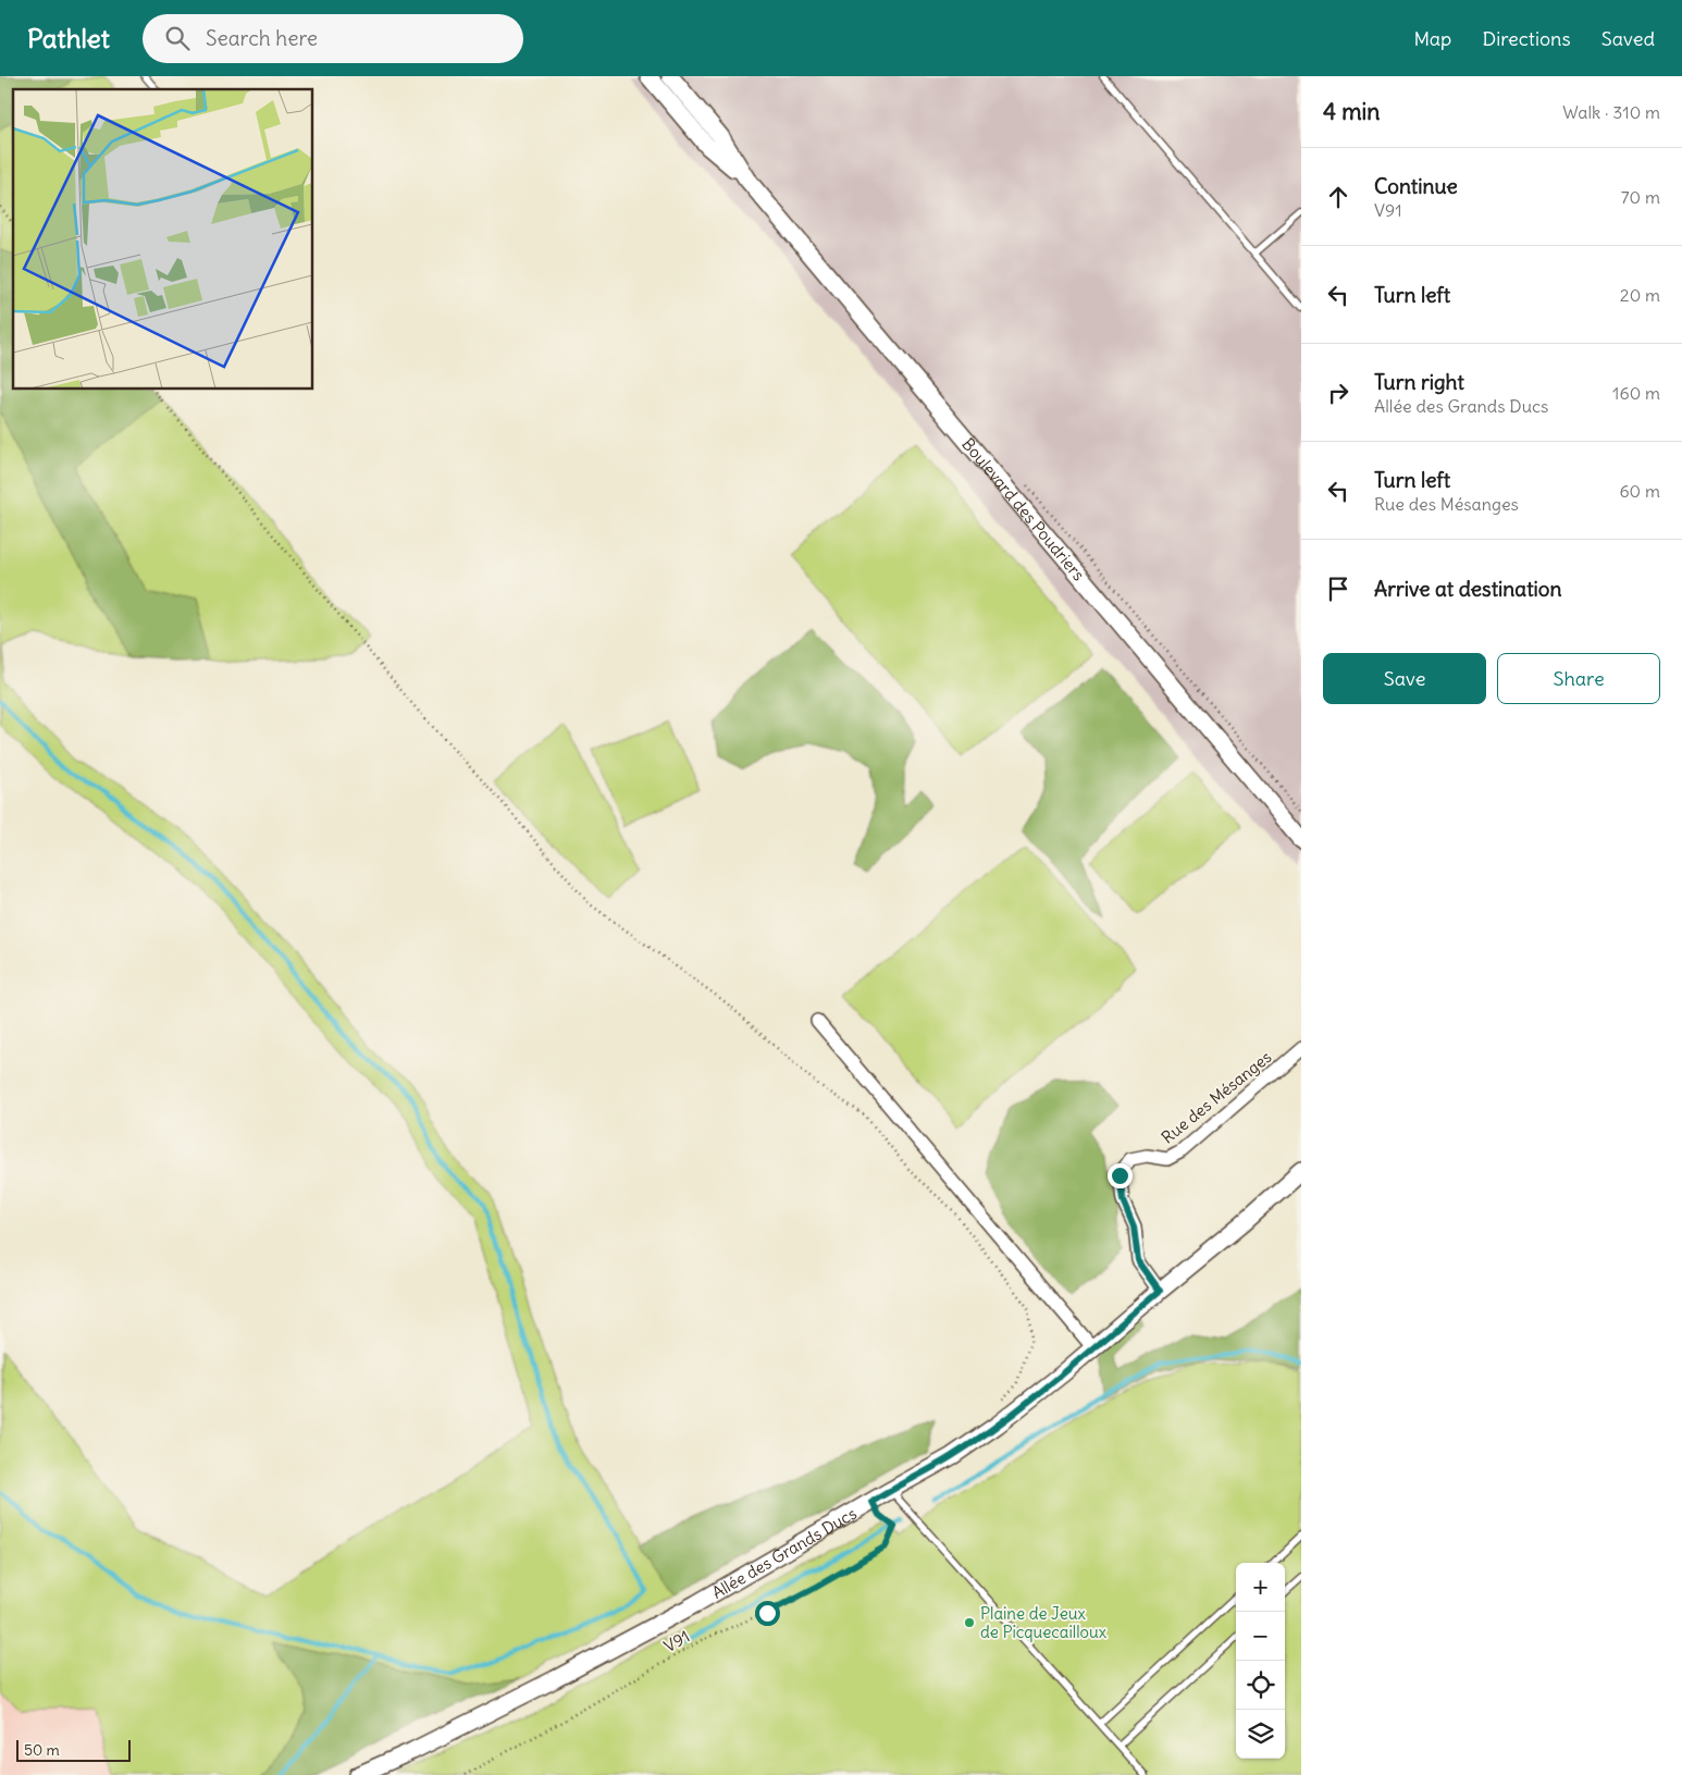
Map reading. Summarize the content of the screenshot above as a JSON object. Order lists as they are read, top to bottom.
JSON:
{
  "streets": {
    "main road": ["Boulevard des Poudriers", "Allée des Grands Ducs"],
    "street": ["Rue des Mésanges"],
    "path": ["V91"]
  },
  "crossings": [
    ["Rue des Mésanges", "Allée des Grands Ducs"],
    ["Allée des Grands Ducs", "V91"]
  ],
  "places": ["Plaine de Jeux de Picquecailloux"],
  "scale_bar": "50 m",
  "page": {
    "header": "Pathlet",
    "search": "Search here",
    "nav": ["Map", "Directions", "Saved"],
    "heading": ["4 min", "Walk · 310 m"],
    "list": [
      ["Continue", "V91", "70 m"],
      ["Turn left", "20 m"],
      ["Turn right", "Allée des Grands Ducs", "160 m"],
      ["Turn left", "Rue des Mésanges", "60 m"],
      "Arrive at destination"
    ],
    "buttons": ["Save", "Share"],
    "map_buttons": ["+", "−"],
    "scale": "50 m"
  }
}
